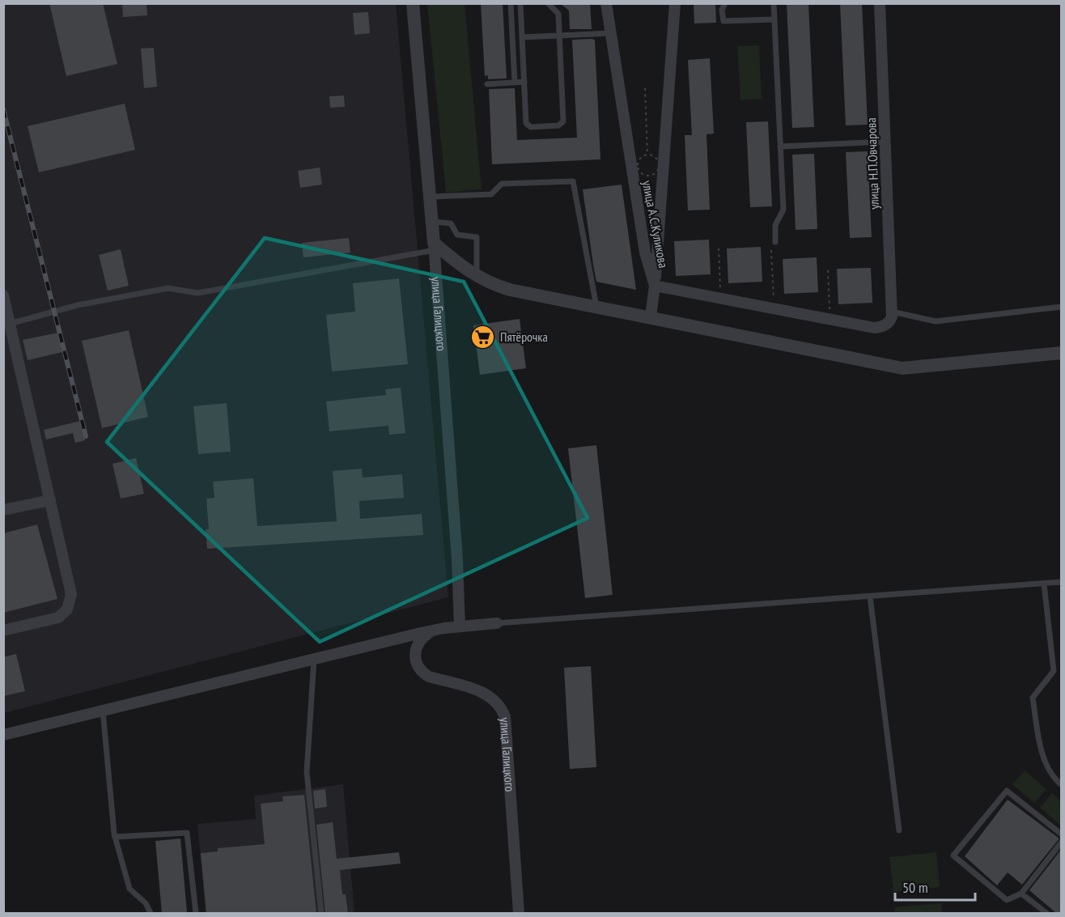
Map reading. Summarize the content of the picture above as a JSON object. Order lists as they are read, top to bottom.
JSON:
{
  "streets": {
    "street": ["улица Н.П.Овчарова", "улица А.С.Куликова", "улица Галицкого"]
  },
  "places": {
    "supermarket": ["Пятёрочка"]
  },
  "scale_bar": "50 m"
}
